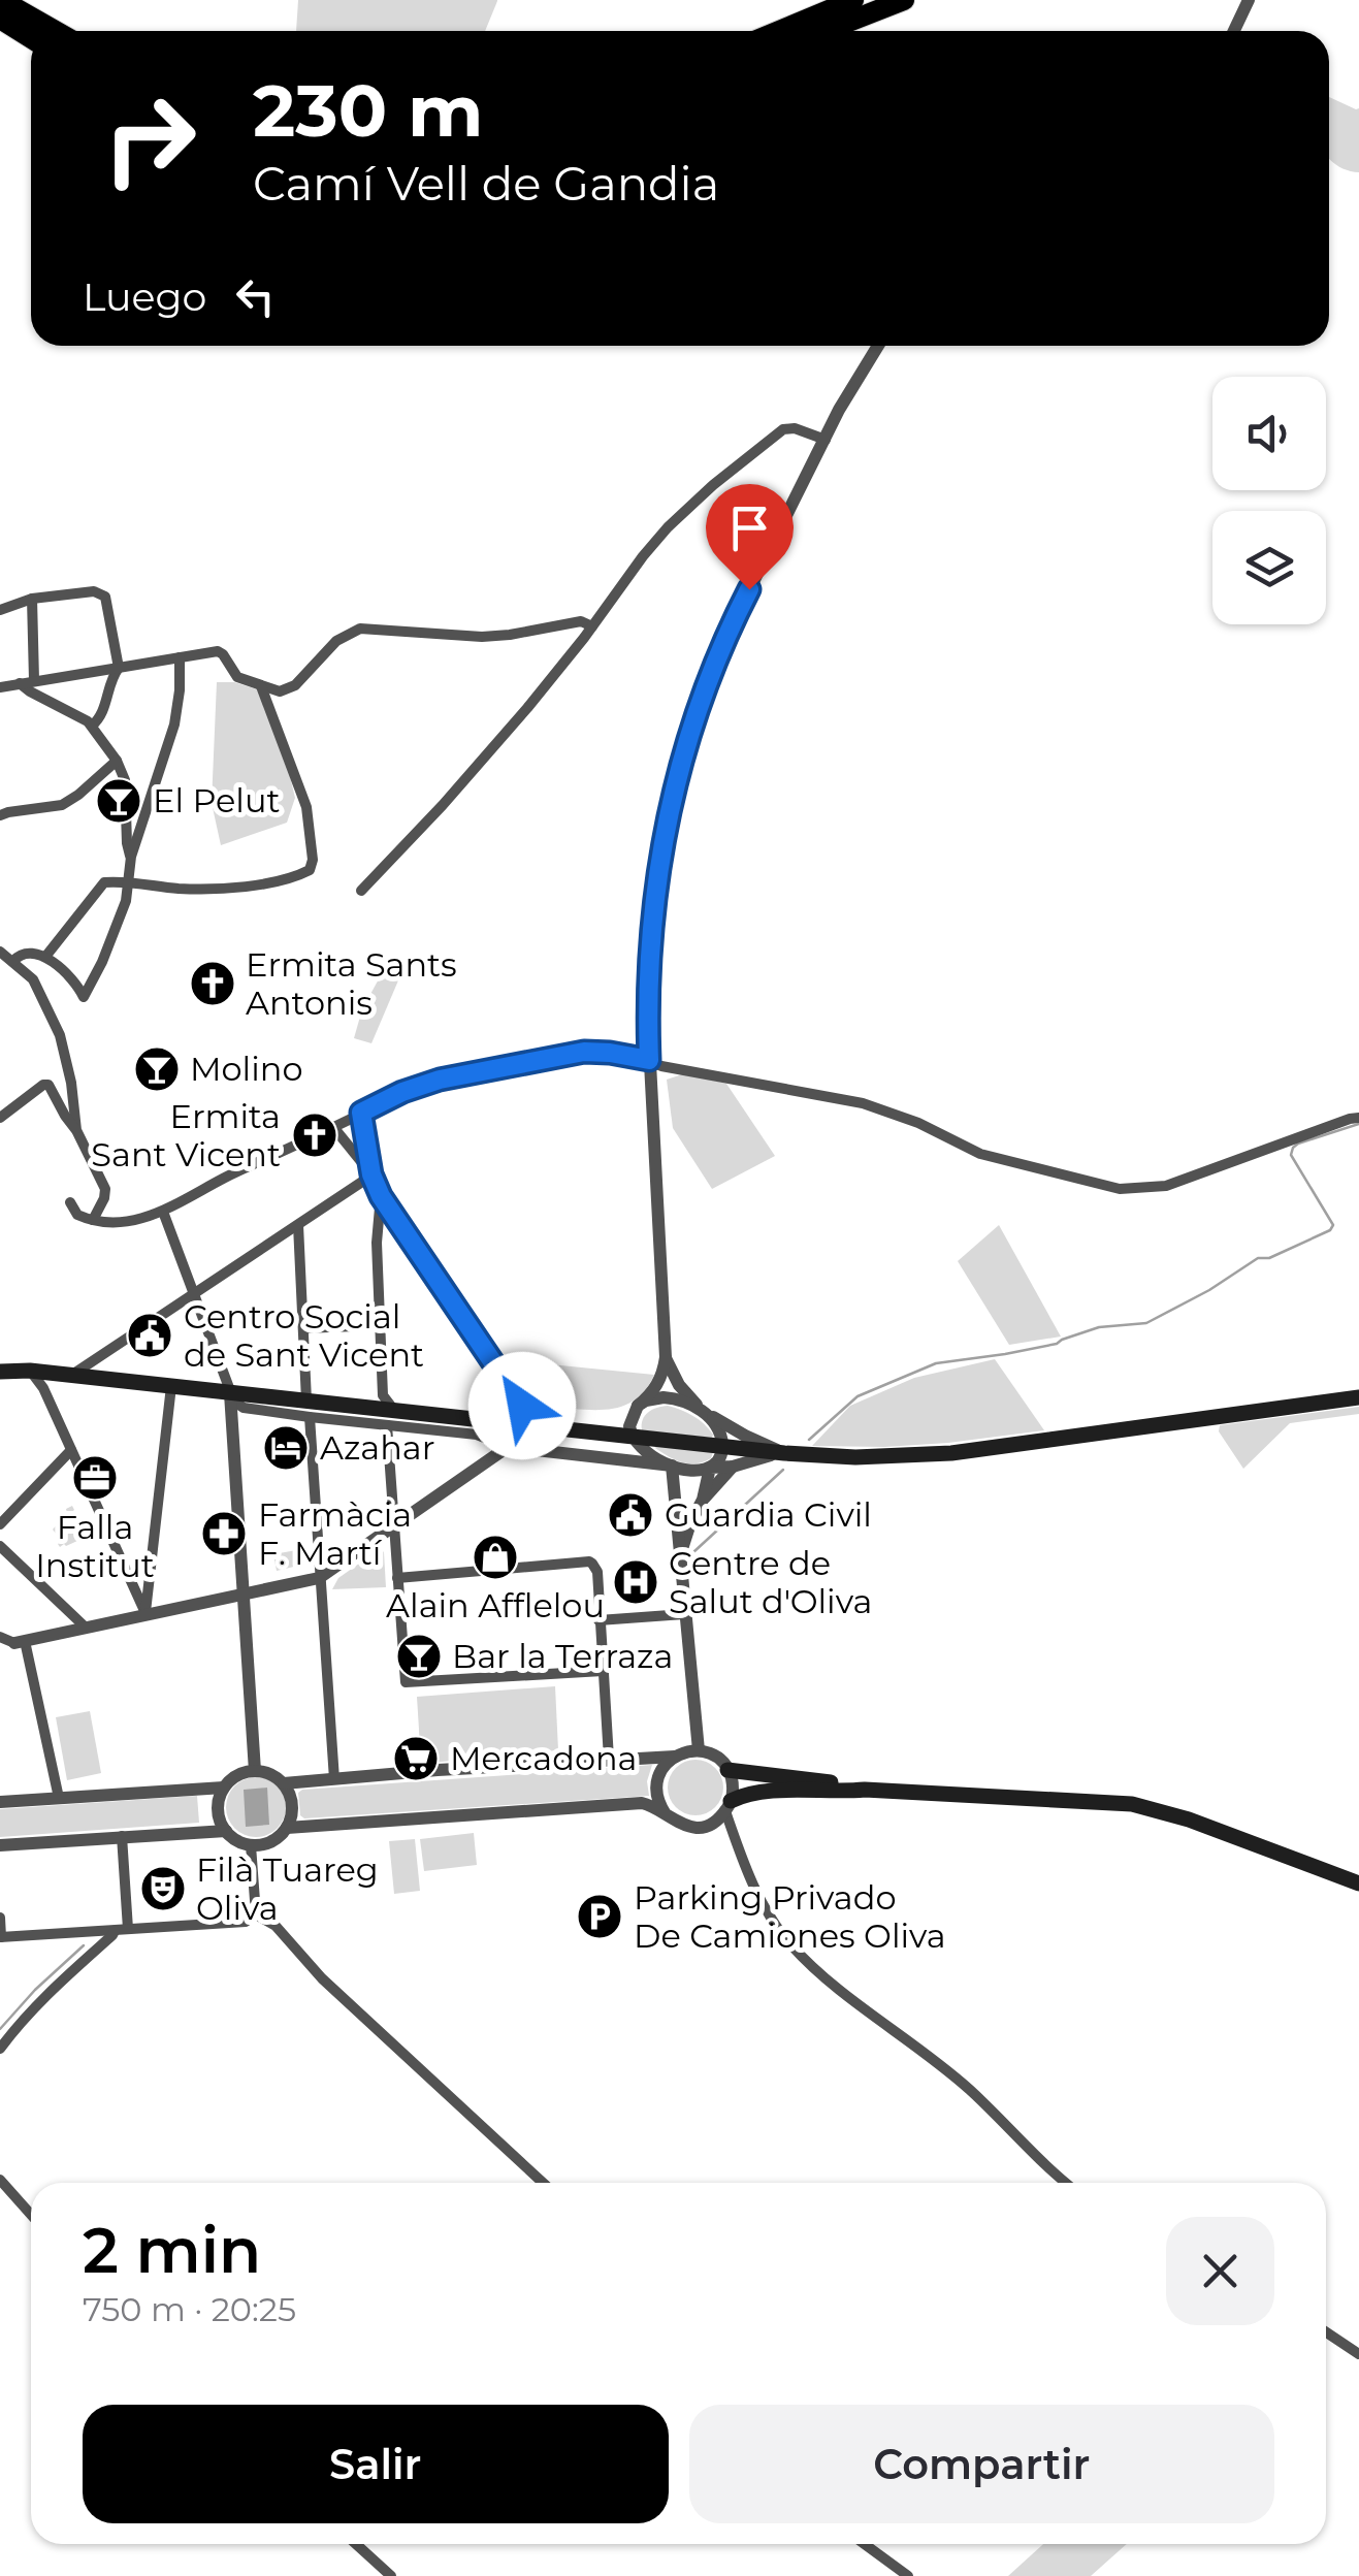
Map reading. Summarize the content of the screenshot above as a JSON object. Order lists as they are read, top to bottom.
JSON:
{
  "places": {
    "bar": ["El Pelut", "Molino", "Bar la Terraza"],
    "church": ["Ermita Sants Antonis", "Ermita Sant Vicent"],
    "public building": ["Centro Social de Sant Vicent", "Guardia Civil"],
    "hotel": ["Azahar"],
    "office": ["Falla Institut"],
    "pharmacy": ["Farmàcia F. Martí"],
    "shop": ["Alain Afflelou"],
    "hospital": ["Centre de Salut d'Oliva"],
    "supermarket": ["Mercadona"],
    "theatre": ["Filà Tuareg Oliva"],
    "parking": ["Parking Privado De Camiones Oliva"]
  },
  "page": {
    "turn": ["230 m", "Camí Vell de Gandia"],
    "then": "Luego",
    "heading": ["2 min", "750 m · 20:25"],
    "buttons": ["Salir", "Compartir"]
  }
}
